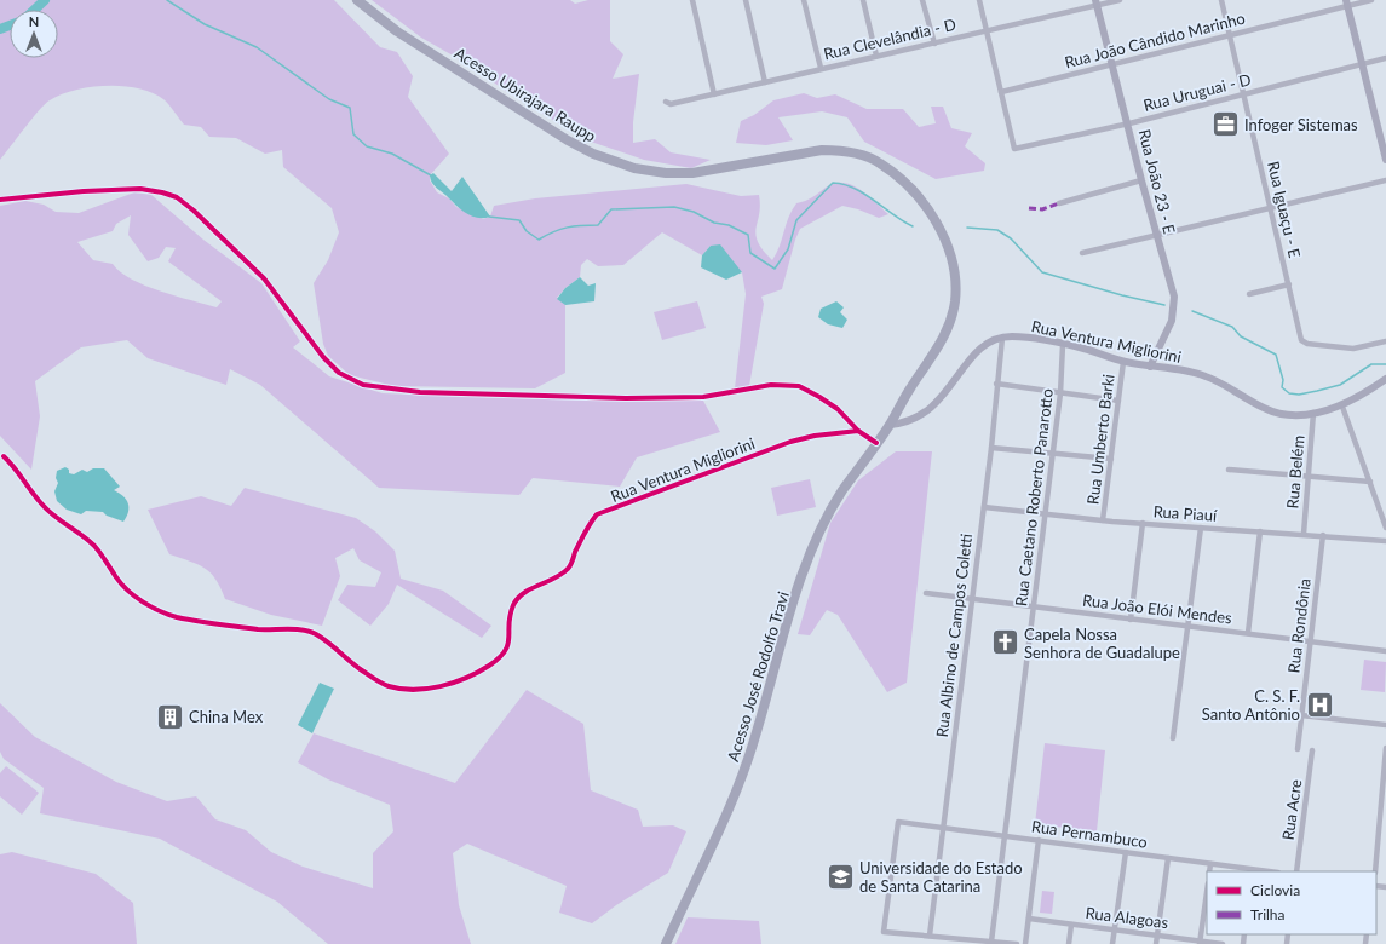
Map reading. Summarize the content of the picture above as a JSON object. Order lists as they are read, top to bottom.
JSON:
{
  "streets": {
    "highway": ["Acesso Ubirajara Raupp", "Acesso José Rodolfo Travi"],
    "street": [
      "Rua Clevelândia - D",
      "Rua João Cândido Marinho",
      "Rua Uruguai - D",
      "Rua João 23 - E",
      "Rua Iguaçu - E",
      "Rua Ventura Migliorini",
      "Rua Umberto Barki",
      "Rua Belém",
      "Rua Caetano Roberto Panarotto",
      "Rua Piauí",
      "Rua João Elói Mendes",
      "Rua Rondônia",
      "Rua Albino de Campos Coletti",
      "Rua Acre",
      "Rua Pernambuco",
      "Rua Alagoas"
    ]
  },
  "crossings": [
    ["Rua Clevelândia - D", "Rua João 23 - E"],
    ["Rua João Cândido Marinho", "Rua Uruguai - D"],
    ["Rua João Cândido Marinho", "Rua João 23 - E"],
    ["Rua João Cândido Marinho", "Rua Iguaçu - E"],
    ["Rua Uruguai - D", "Rua João 23 - E"],
    ["Rua Uruguai - D", "Rua Iguaçu - E"],
    ["Acesso Ubirajara Raupp", "Rua Ventura Migliorini"],
    ["Acesso Ubirajara Raupp", "Acesso José Rodolfo Travi"],
    ["Rua João 23 - E", "Rua Ventura Migliorini"],
    ["Rua Ventura Migliorini", "Rua Umberto Barki"],
    ["Rua Ventura Migliorini", "Rua Belém"],
    ["Rua Ventura Migliorini", "Rua Caetano Roberto Panarotto"],
    ["Rua Ventura Migliorini", "Rua Albino de Campos Coletti"],
    ["Rua Ventura Migliorini", "Acesso José Rodolfo Travi"],
    ["Rua Umberto Barki", "Rua Piauí"],
    ["Rua Belém", "Rua Piauí"],
    ["Rua Caetano Roberto Panarotto", "Rua Piauí"],
    ["Rua Caetano Roberto Panarotto", "Rua João Elói Mendes"],
    ["Rua Caetano Roberto Panarotto", "Rua Pernambuco"],
    ["Rua Piauí", "Rua Rondônia"],
    ["Rua Piauí", "Rua Albino de Campos Coletti"],
    ["Rua João Elói Mendes", "Rua Rondônia"],
    ["Rua João Elói Mendes", "Rua Albino de Campos Coletti"],
    ["Rua Albino de Campos Coletti", "Rua Pernambuco"]
  ],
  "places": {
    "office": ["Infoger Sistemas"],
    "church": ["Capela Nossa Senhora de Guadalupe"],
    "hospital": ["C. S. F. Santo Antônio"],
    "building": ["China Mex"],
    "school or university": ["Universidade do Estado de Santa Catarina"]
  },
  "legend": ["Ciclovia", "Trilha"],
  "north": "top"
}
